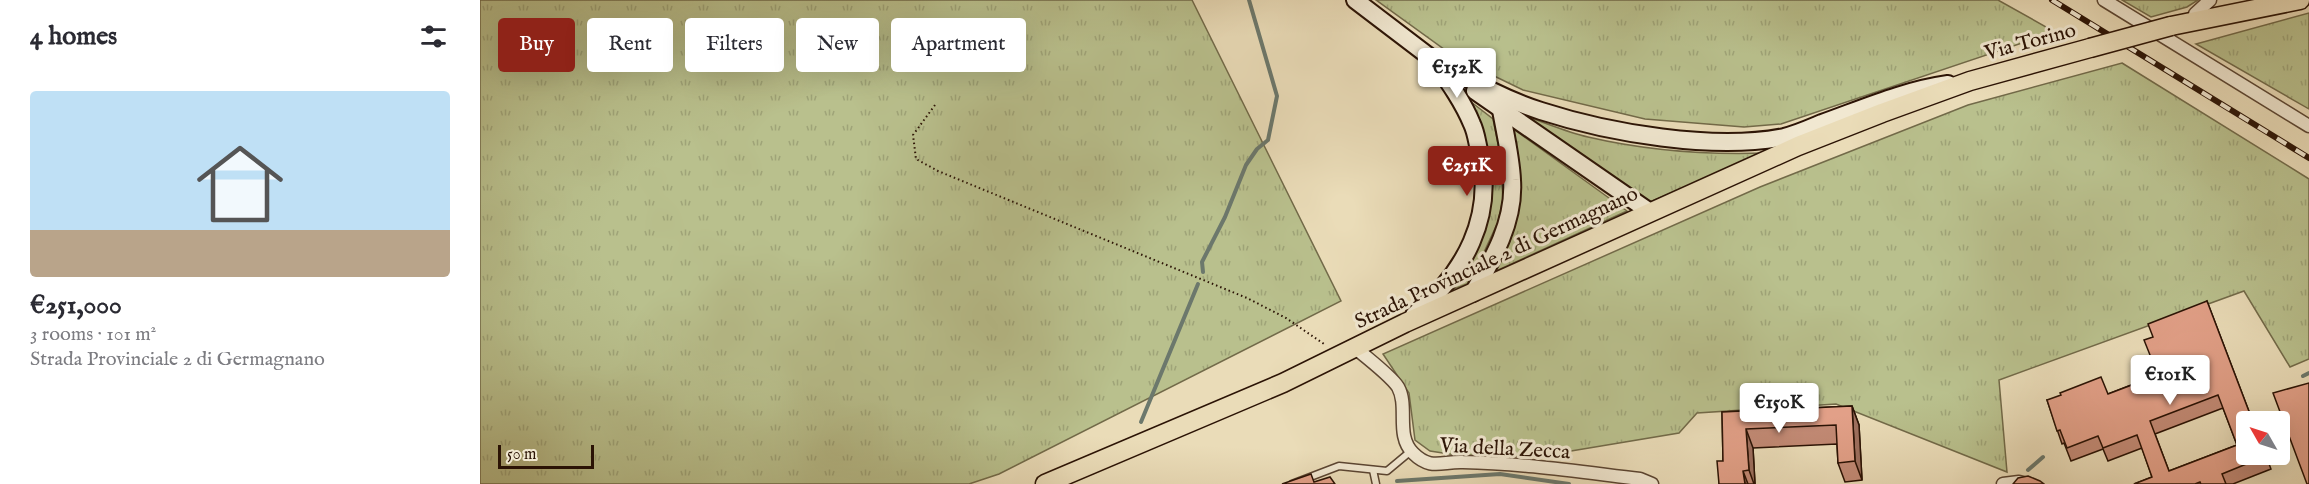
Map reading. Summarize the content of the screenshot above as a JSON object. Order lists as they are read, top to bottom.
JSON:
{
  "streets": {
    "main road": ["Via Torino", "Strada Provinciale 2 di Germagnano"],
    "street": ["Via della Zecca"]
  },
  "crossings": [
    ["Via Torino", "Strada Provinciale 2 di Germagnano"],
    ["Strada Provinciale 2 di Germagnano", "Via della Zecca"]
  ],
  "scale_bar": "50 m",
  "north": "top left",
  "page": {
    "heading": "4 homes",
    "chip": [
      "Buy",
      "Rent",
      "Filters",
      "New",
      "Apartment"
    ],
    "price": [
      "€152K",
      "€251K",
      "€101K",
      "€150K"
    ],
    "list": [
      {
        "name": "€251,000",
        "note": "3 rooms · 101 m² · Strada Provinciale 2 di Germagnano"
      }
    ],
    "scale": "50 m"
  }
}
